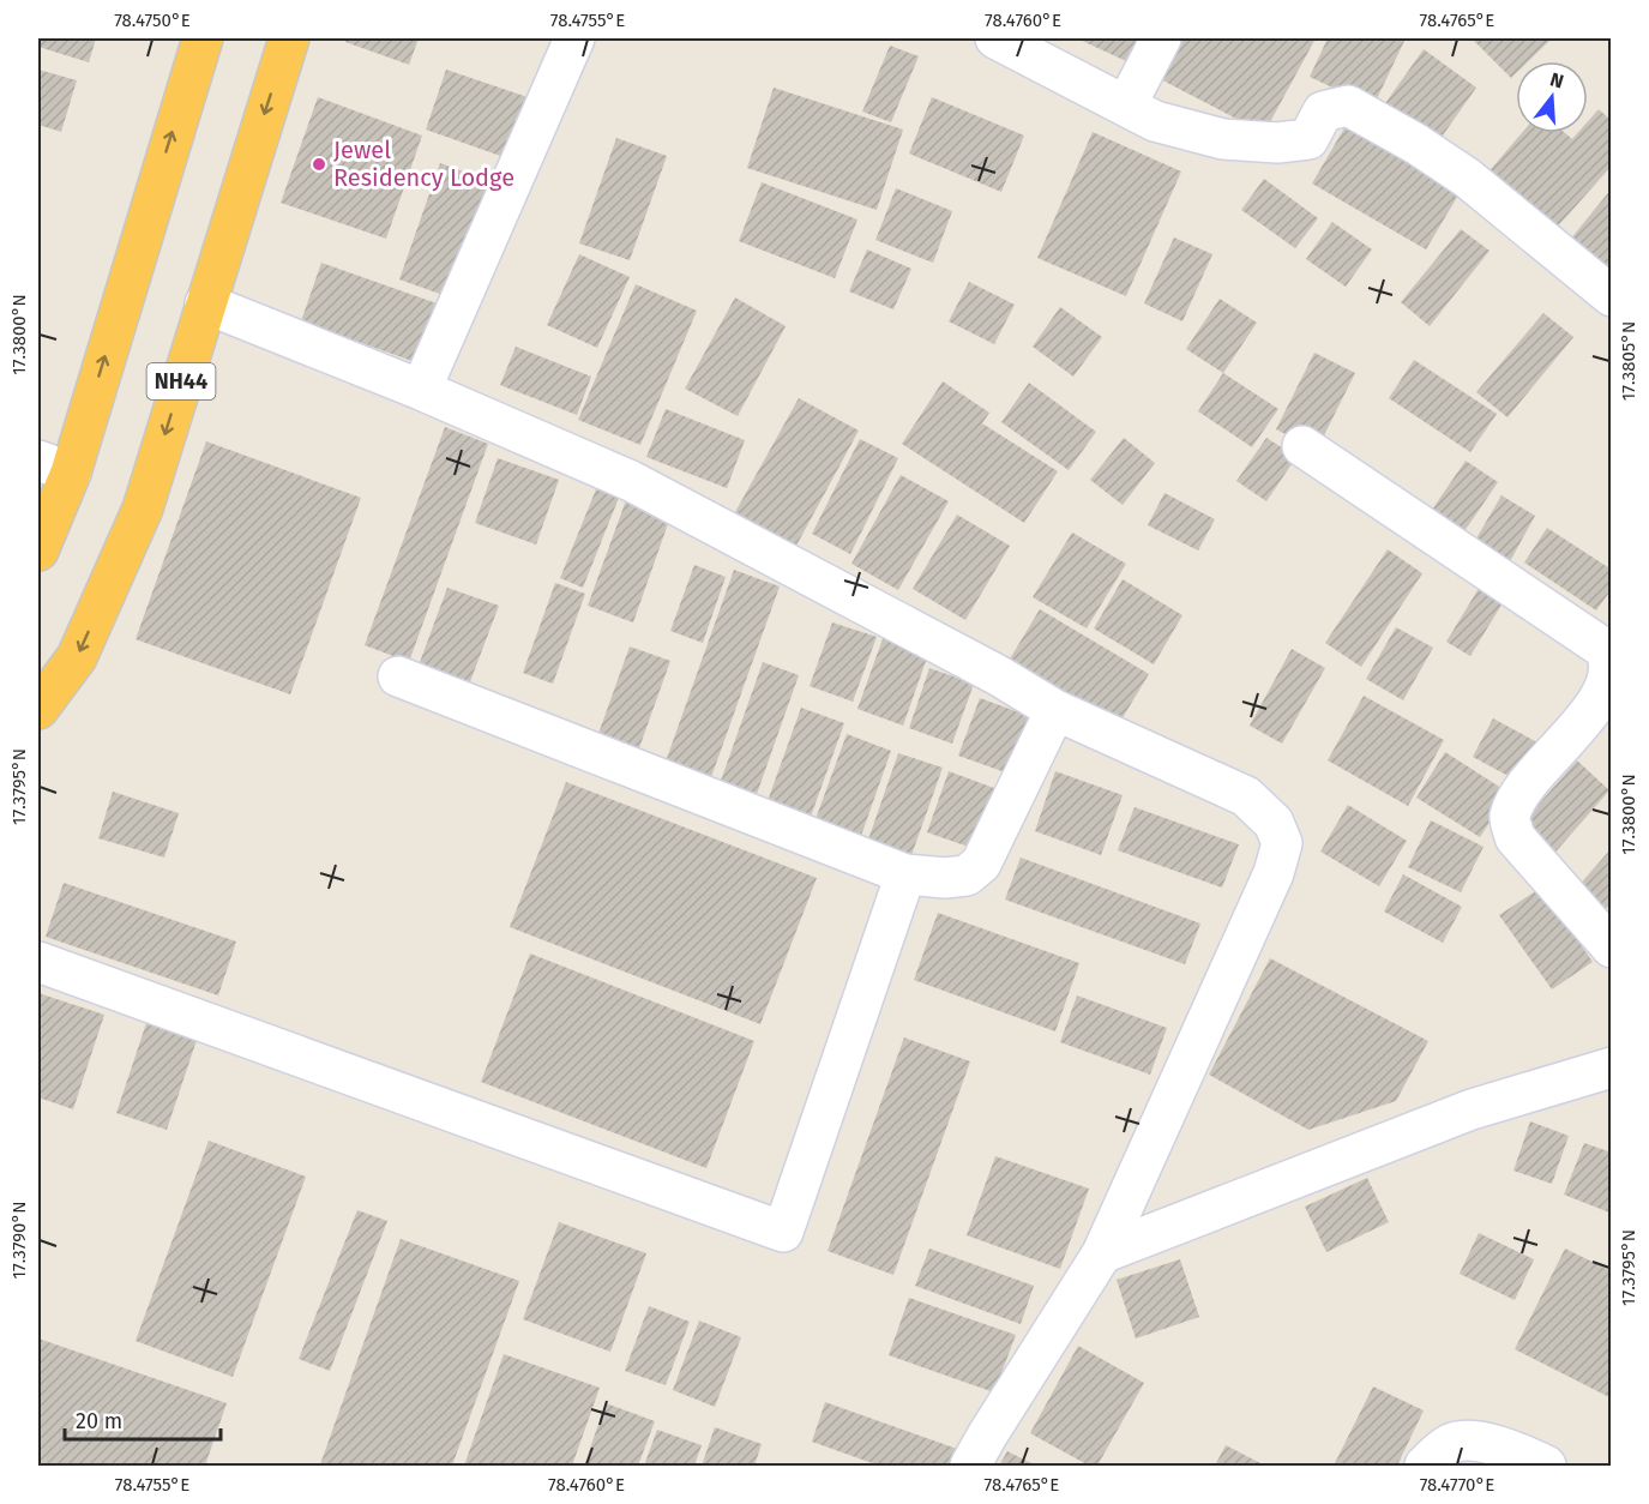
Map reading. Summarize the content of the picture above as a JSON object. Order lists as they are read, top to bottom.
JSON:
{
  "streets": {
    "highway": ["NH44"]
  },
  "places": ["Jewel Residency Lodge"],
  "scale_bar": "20 m",
  "north": "top",
  "coordinates": [
    "78.4750°E",
    "78.4755°E",
    "78.4760°E",
    "78.4765°E",
    "17.3800°N",
    "17.3805°N",
    "17.3795°N",
    "17.3790°N",
    "78.4770°E"
  ]
}
